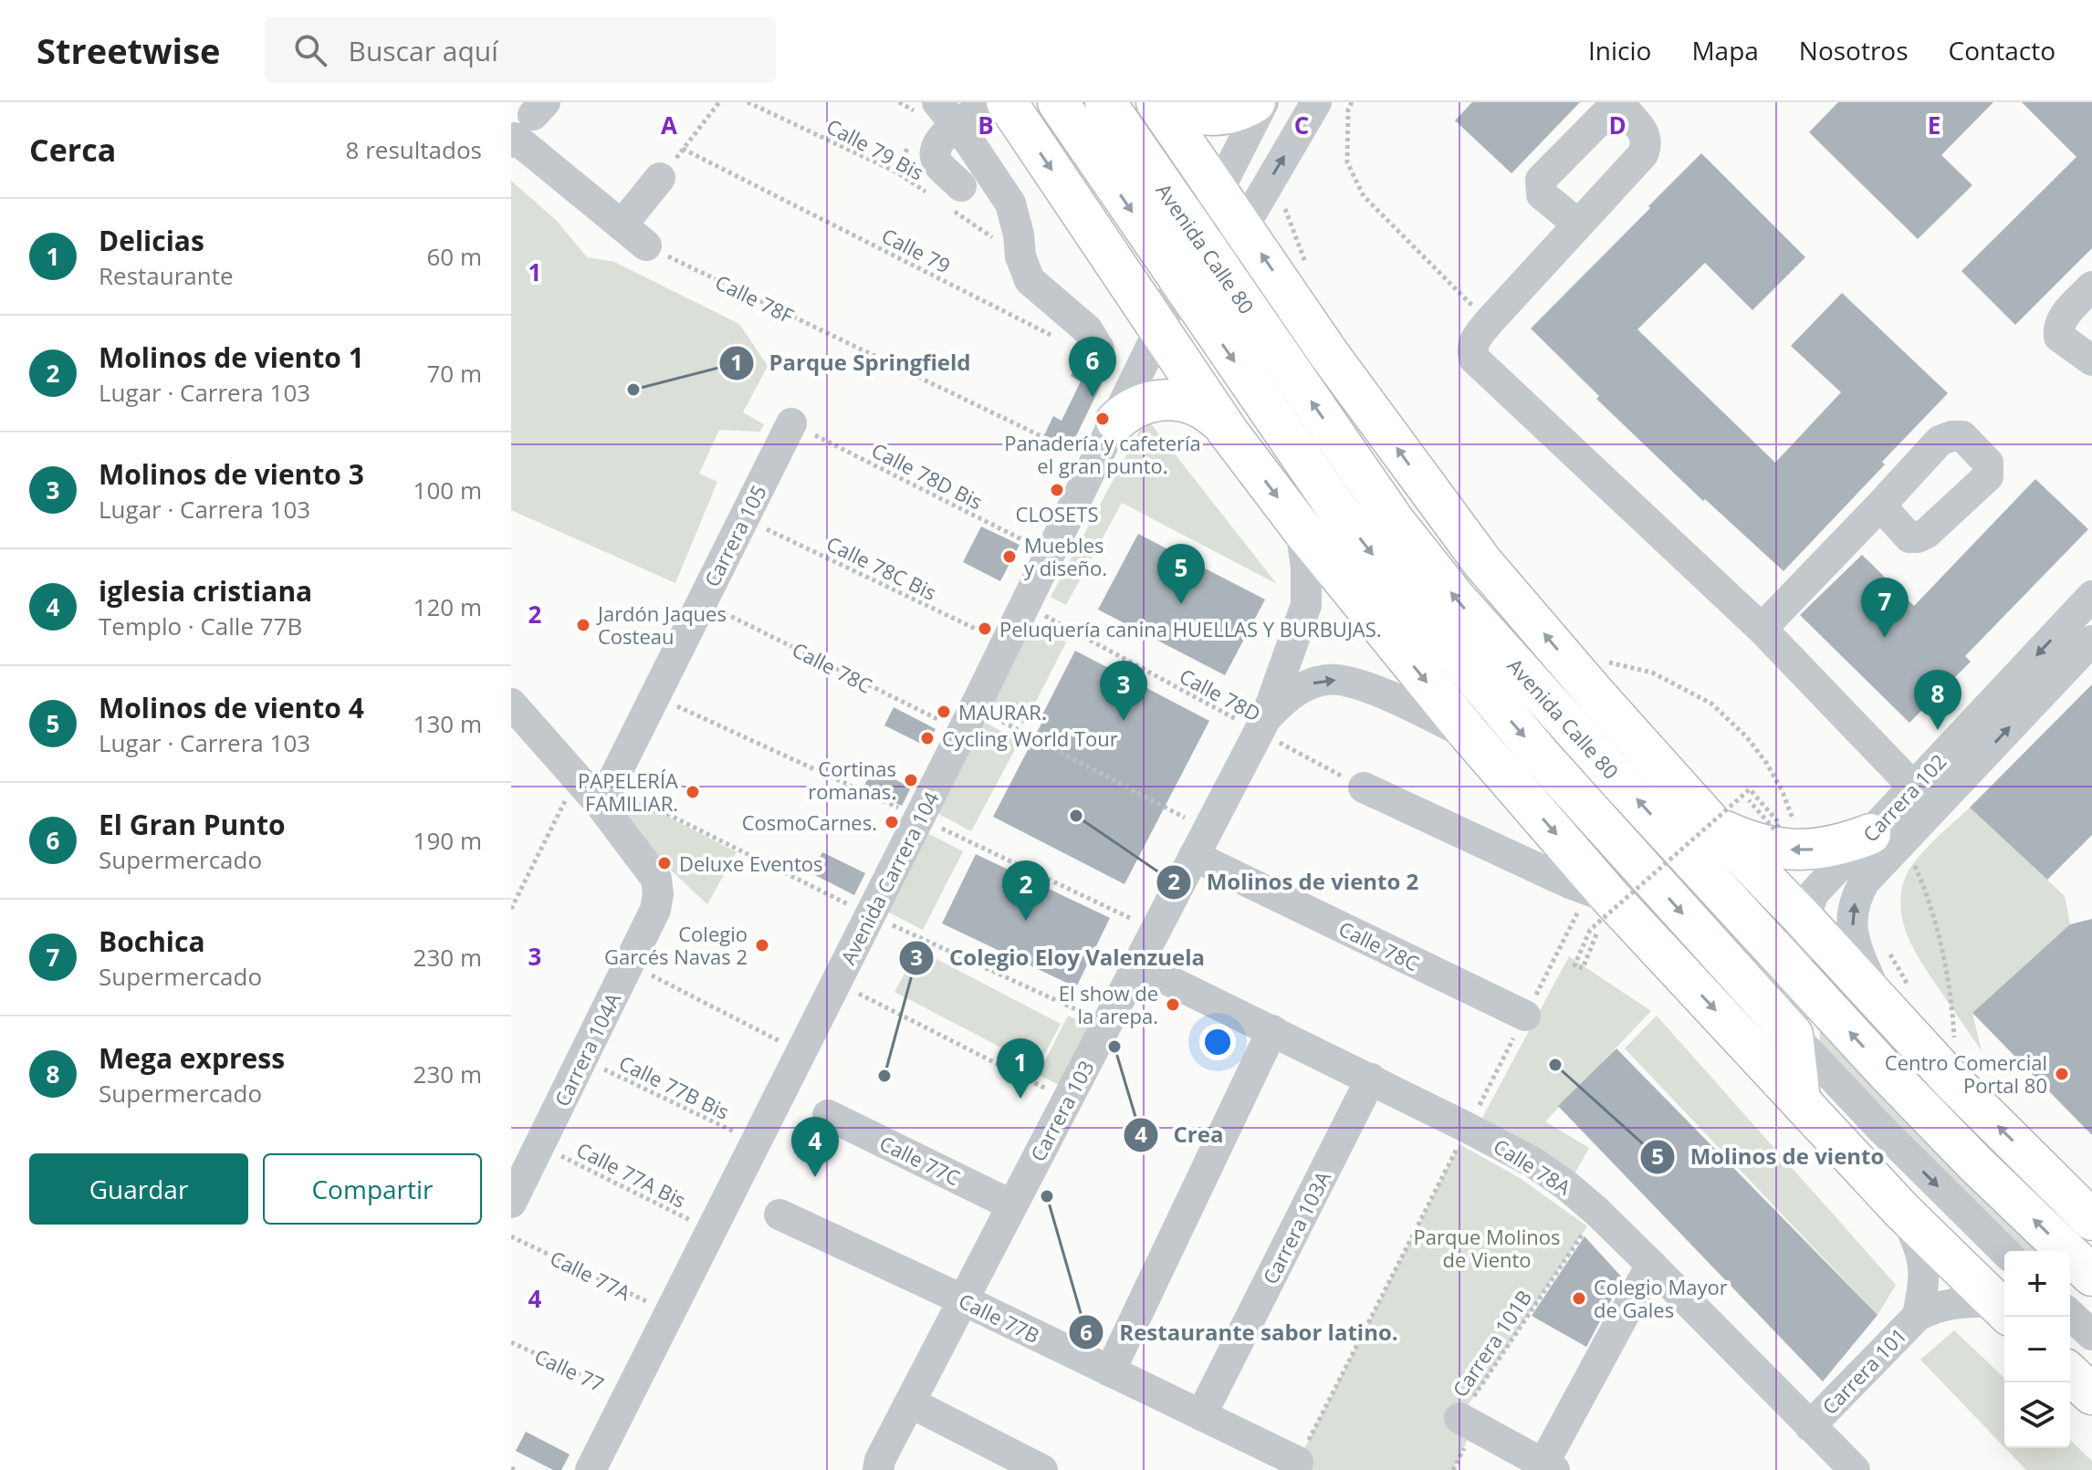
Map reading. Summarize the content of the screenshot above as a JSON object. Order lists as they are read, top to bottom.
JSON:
{
  "streets": {
    "highway": ["Avenida Calle 80"],
    "street": [
      "Carrera 105",
      "Calle 78C",
      "Carrera 102",
      "Avenida Carrera 104",
      "Carrera 104A",
      "Carrera 103",
      "Calle 77C",
      "Calle 78A",
      "Carrera 103A",
      "Calle 77B",
      "Carrera 101"
    ],
    "path": [
      "Calle 79 Bis",
      "Calle 79",
      "Calle 78F",
      "Calle 78D Bis",
      "Calle 78C Bis",
      "Calle 78D",
      "Calle 77B Bis",
      "Calle 77A Bis",
      "Calle 77A",
      "Carrera 101B",
      "Calle 77"
    ]
  },
  "crossings": [
    ["Avenida Calle 80", "Carrera 102"],
    ["Avenida Calle 80", "Avenida Carrera 104"],
    ["Calle 78F", "Avenida Carrera 104"],
    ["Calle 78D Bis", "Carrera 105"],
    ["Calle 78D Bis", "Avenida Carrera 104"],
    ["Carrera 105", "Calle 78C Bis"],
    ["Carrera 105", "Calle 78C"],
    ["Carrera 105", "Carrera 104A"],
    ["Calle 78C Bis", "Avenida Carrera 104"],
    ["Calle 78C", "Avenida Carrera 104"],
    ["Calle 78C", "Carrera 103"],
    ["Calle 78D", "Avenida Carrera 104"],
    ["Calle 78D", "Carrera 103"],
    ["Avenida Carrera 104", "Calle 77B Bis"],
    ["Avenida Carrera 104", "Calle 77A Bis"],
    ["Avenida Carrera 104", "Calle 77A"],
    ["Avenida Carrera 104", "Calle 77"],
    ["Carrera 104A", "Calle 77B Bis"],
    ["Carrera 104A", "Calle 77A Bis"],
    ["Carrera 103", "Calle 77C"],
    ["Carrera 103", "Calle 78A"],
    ["Carrera 103", "Calle 77B"],
    ["Calle 78A", "Carrera 103A"],
    ["Calle 78A", "Carrera 101B"],
    ["Calle 78A", "Carrera 101"],
    ["Carrera 103A", "Calle 77B"]
  ],
  "parks": ["Parque Molinos de Viento"],
  "places": [
    "Parque Springfield",
    "Panadería y cafetería el gran punto.",
    "CLOSETS",
    "Muebles y diseño.",
    "Jardón Jaques Costeau",
    "Peluquería canina HUELLAS Y BURBUJAS.",
    "MAURAR.",
    "Cycling World Tour",
    "Cortinas romanas.",
    "PAPELERÍA FAMILIAR.",
    "Molinos de viento 2",
    "CosmoCarnes.",
    "Deluxe Eventos",
    "Colegio Garcés Navas 2",
    "El show de la arepa.",
    "Crea",
    "Molinos de viento",
    "Centro Comercial Portal 80",
    "Colegio Eloy Valenzuela",
    "Restaurante sabor latino.",
    "Colegio Mayor de Gales"
  ],
  "page": {
    "header": "Streetwise",
    "search": "Buscar aquí",
    "nav": [
      "Inicio",
      "Mapa",
      "Nosotros",
      "Contacto"
    ],
    "heading": ["Cerca", "8 resultados"],
    "list": [
      {
        "mark": "1",
        "name": "Delicias",
        "note": "Restaurante",
        "value": "60 m"
      },
      {
        "mark": "2",
        "name": "Molinos de viento 1",
        "note": "Lugar · Carrera 103",
        "value": "70 m"
      },
      {
        "mark": "3",
        "name": "Molinos de viento 3",
        "note": "Lugar · Carrera 103",
        "value": "100 m"
      },
      {
        "mark": "4",
        "name": "iglesia cristiana",
        "note": "Templo · Calle 77B",
        "value": "120 m"
      },
      {
        "mark": "5",
        "name": "Molinos de viento 4",
        "note": "Lugar · Carrera 103",
        "value": "130 m"
      },
      {
        "mark": "6",
        "name": "El Gran Punto",
        "note": "Supermercado",
        "value": "190 m"
      },
      {
        "mark": "7",
        "name": "Bochica",
        "note": "Supermercado",
        "value": "230 m"
      },
      {
        "mark": "8",
        "name": "Mega express",
        "note": "Supermercado",
        "value": "230 m"
      }
    ],
    "pins": [
      "6",
      "5",
      "7",
      "3",
      "8",
      "2",
      "1",
      "4"
    ],
    "buttons": ["Guardar", "Compartir"],
    "map_buttons": ["+", "−"]
  },
  "grid": {
    "columns": [
      "A",
      "B",
      "C",
      "D",
      "E"
    ],
    "rows": [
      "1",
      "2",
      "3",
      "4"
    ]
  }
}
